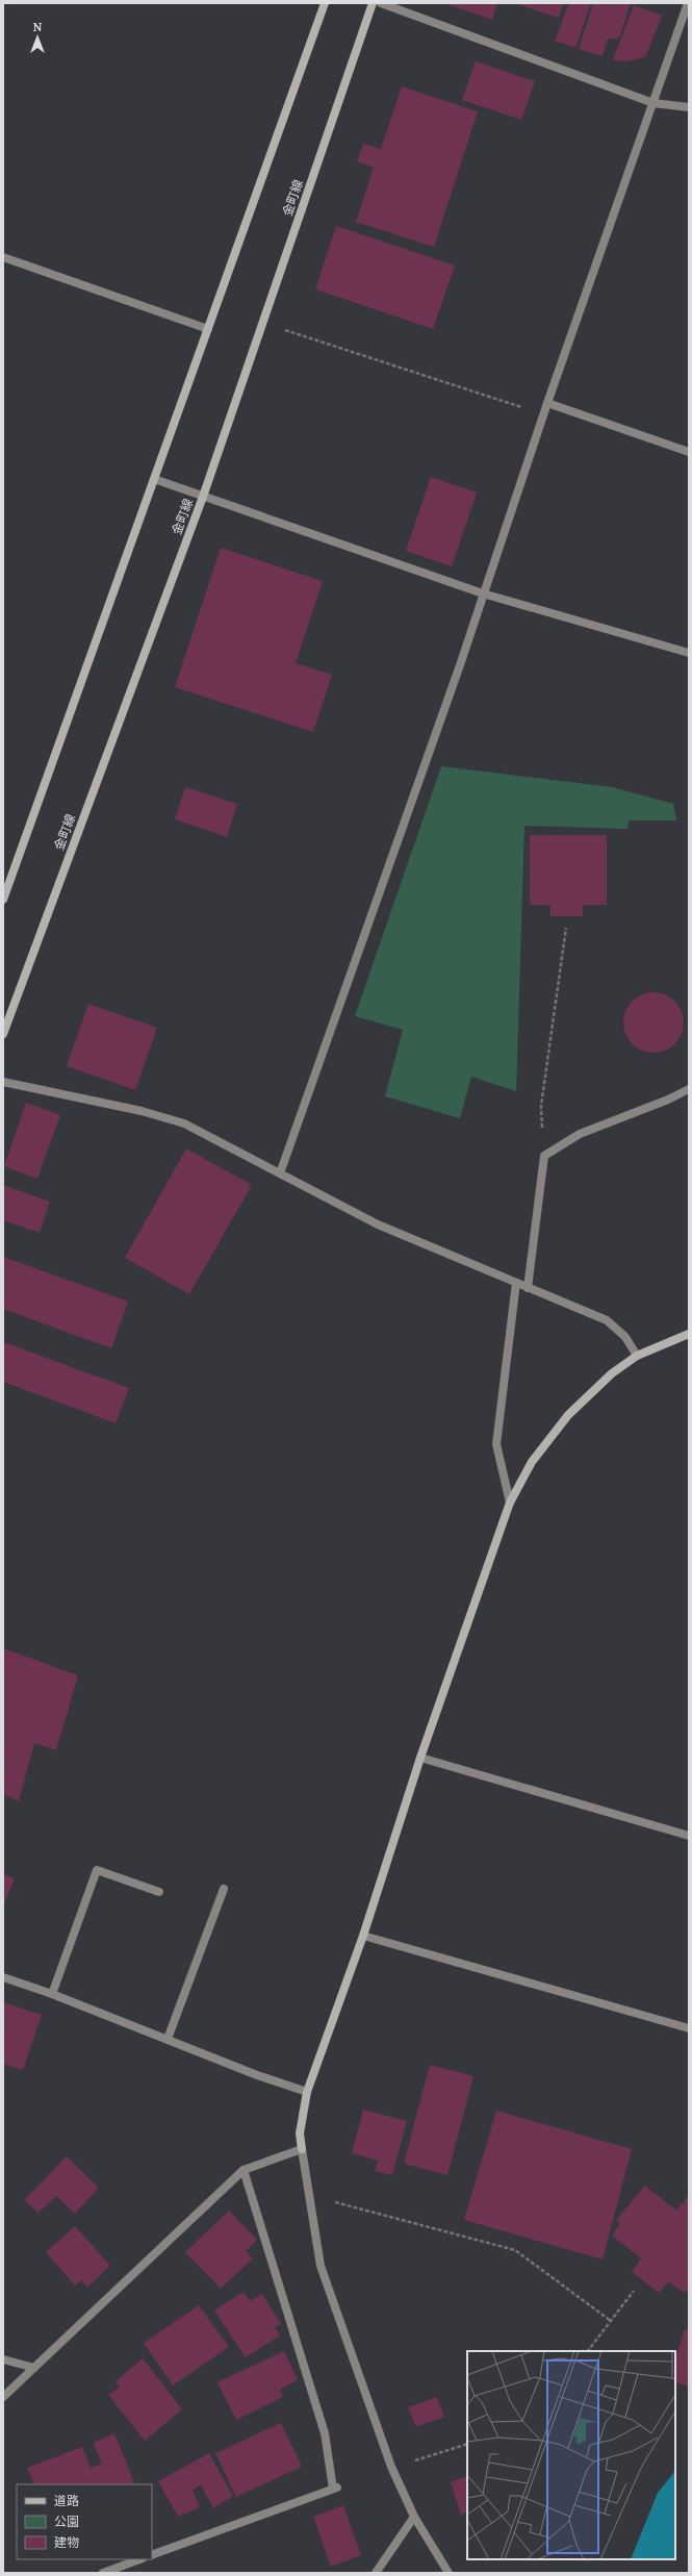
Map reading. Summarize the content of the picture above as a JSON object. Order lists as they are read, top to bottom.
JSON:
{
  "streets": {
    "main road": ["金町線"]
  },
  "legend": ["道路", "公園", "建物"],
  "north": "top"
}
